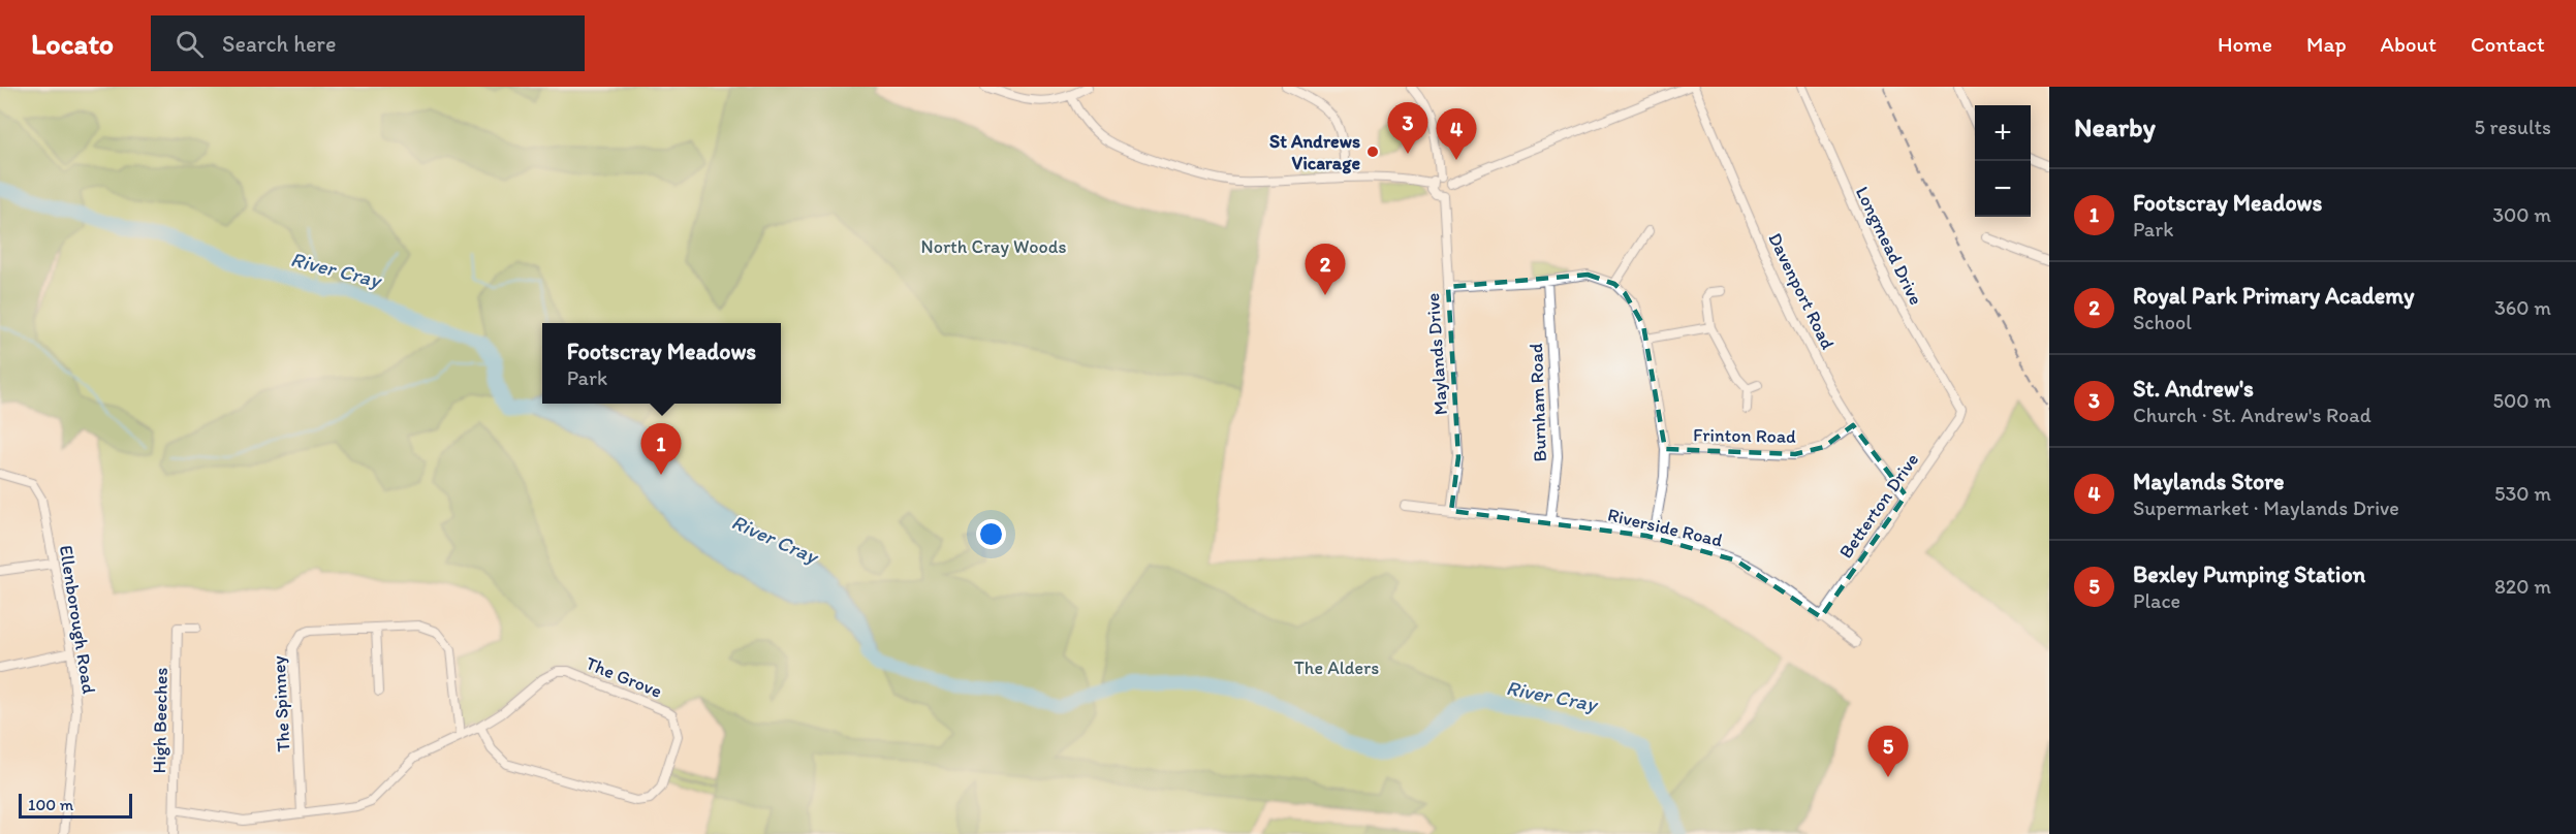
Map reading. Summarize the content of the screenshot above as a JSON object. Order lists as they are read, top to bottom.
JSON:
{
  "streets": {
    "street": [
      "Longmead Drive",
      "Davenport Road",
      "Maylands Drive",
      "Burnham Road",
      "Frinton Road",
      "Betterton Drive",
      "Riverside Road",
      "Ellenborough Road",
      "The Grove",
      "The Spinney",
      "High Beeches"
    ]
  },
  "crossings": [
    ["Longmead Drive", "Betterton Drive"],
    ["Davenport Road", "Frinton Road"],
    ["Davenport Road", "Betterton Drive"],
    ["Maylands Drive", "Riverside Road"],
    ["Burnham Road", "Riverside Road"],
    ["Betterton Drive", "Riverside Road"],
    ["The Grove", "The Spinney"],
    ["The Grove", "High Beeches"]
  ],
  "water": ["River Cray"],
  "parks": ["North Cray Woods", "The Alders"],
  "places": ["St Andrews Vicarage"],
  "scale_bar": "100 m",
  "page": {
    "header": "Locato",
    "search": "Search here",
    "nav": [
      "Home",
      "Map",
      "About",
      "Contact"
    ],
    "heading": ["Nearby", "5 results"],
    "pins": [
      "3",
      "4",
      "2",
      "1",
      "5"
    ],
    "map_buttons": ["+", "−"],
    "list": [
      {
        "mark": "1",
        "name": "Footscray Meadows",
        "note": "Park",
        "value": "300 m"
      },
      {
        "mark": "2",
        "name": "Royal Park Primary Academy",
        "note": "School",
        "value": "360 m"
      },
      {
        "mark": "3",
        "name": "St. Andrew's",
        "note": "Church · St. Andrew's Road",
        "value": "500 m"
      },
      {
        "mark": "4",
        "name": "Maylands Store",
        "note": "Supermarket · Maylands Drive",
        "value": "530 m"
      },
      {
        "mark": "5",
        "name": "Bexley Pumping Station",
        "note": "Place",
        "value": "820 m"
      }
    ],
    "popup": ["Footscray Meadows", "Park"],
    "scale": "100 m"
  }
}
